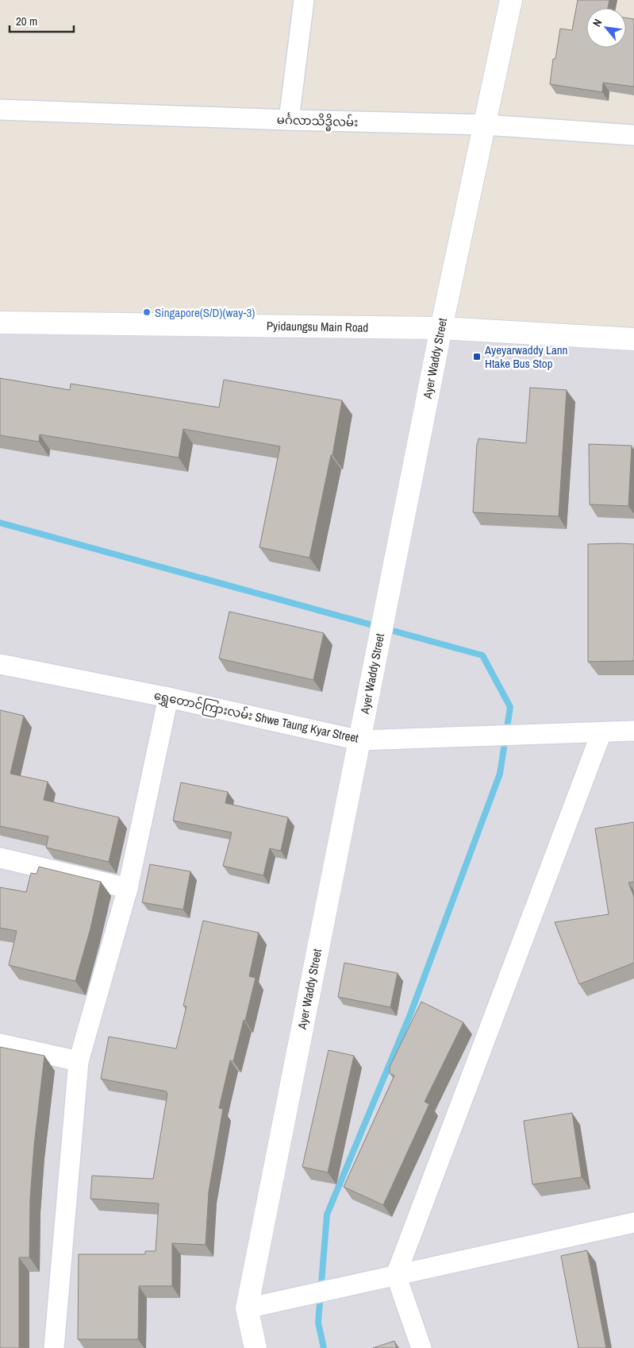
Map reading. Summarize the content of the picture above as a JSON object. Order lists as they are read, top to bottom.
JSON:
{
  "streets": {
    "street": [
      "မင်္ဂလာသိဒ္ဓိလမ်း",
      "Pyidaungsu Main Road",
      "Ayer Waddy Street",
      "ရွှေတောင်ကြားလမ်း Shwe Taung Kyar Street"
    ]
  },
  "crossings": [
    ["မင်္ဂလာသိဒ္ဓိလမ်း", "Ayer Waddy Street"],
    ["Pyidaungsu Main Road", "Ayer Waddy Street"],
    ["Ayer Waddy Street", "ရွှေတောင်ကြားလမ်း Shwe Taung Kyar Street"]
  ],
  "places": {
    "other": ["Singapore(S/D)(way-3)"],
    "transit": ["Ayeyarwaddy Lann Htake Bus Stop"]
  },
  "scale_bar": "20 m",
  "north": "top left"
}
